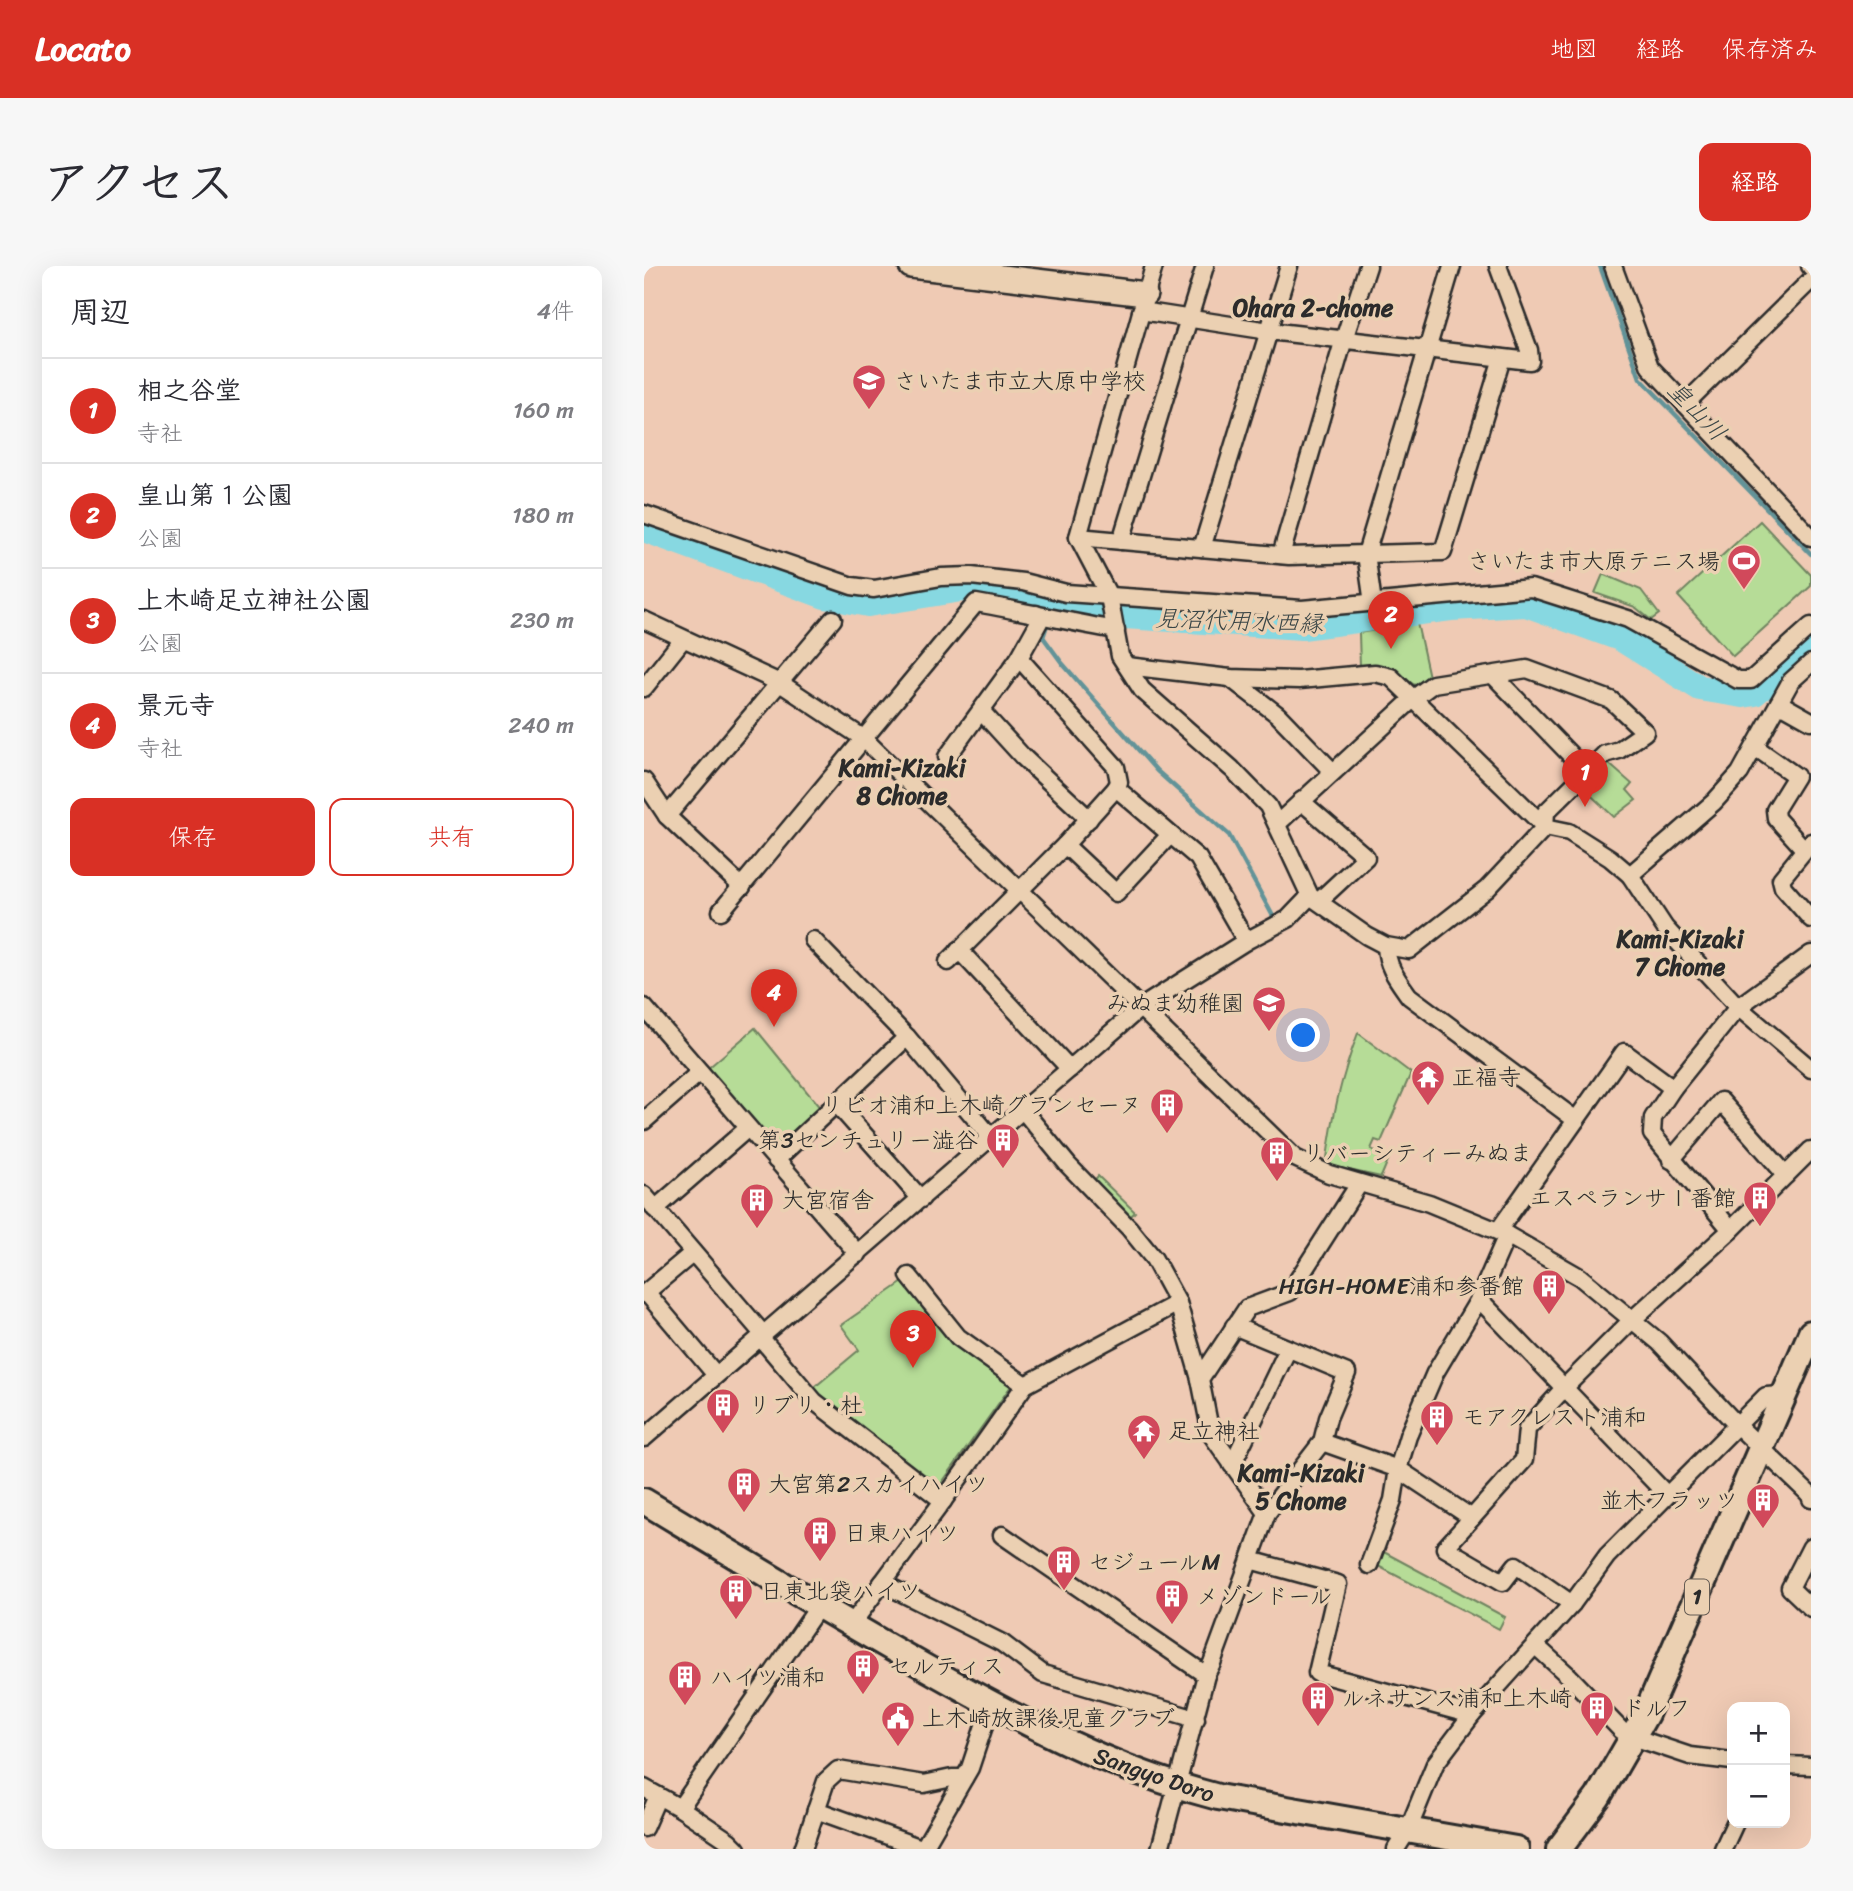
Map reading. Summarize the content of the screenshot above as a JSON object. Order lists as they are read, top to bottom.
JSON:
{
  "streets": {
    "main road": ["1", "Sangyo Doro"]
  },
  "districts": [
    "Ohara 2-chome",
    "Kami-Kizaki 8 Chome",
    "Kami-Kizaki 7 Chome",
    "Kami-Kizaki 5 Chome"
  ],
  "water": ["皇山川", "見沼代用水西縁"],
  "places": {
    "school or university": ["さいたま市立大原中学校", "みぬま幼稚園"],
    "sports": ["さいたま市大原テニス場"],
    "temple": ["正福寺", "足立神社"],
    "building": [
      "リビオ浦和上木崎グランセーヌ",
      "第3センチュリー澁谷",
      "リバーシティーみぬま",
      "エスペランサⅠ番館",
      "大宮宿舎",
      "HIGH-HOME浦和参番館",
      "リブリ・杜",
      "モアクレスト浦和",
      "大宮第2スカイハイツ",
      "並木フラッツ",
      "日東ハイツ",
      "セジュールM",
      "日東北袋ハイツ",
      "メゾンドール",
      "セルティス",
      "ハイツ浦和",
      "ルネサンス浦和上木崎",
      "ドルフ"
    ],
    "public building": ["上木崎放課後児童クラブ"]
  },
  "page": {
    "header": "Locato",
    "nav": ["地図", "経路", "保存済み"],
    "title": "アクセス",
    "buttons": [
      "経路",
      ["保存", "共有"]
    ],
    "heading": ["周辺", "4件"],
    "list": [
      {
        "mark": "1",
        "name": "相之谷堂",
        "note": "寺社",
        "value": "160 m"
      },
      {
        "mark": "2",
        "name": "皇山第１公園",
        "note": "公園",
        "value": "180 m"
      },
      {
        "mark": "3",
        "name": "上木崎足立神社公園",
        "note": "公園",
        "value": "230 m"
      },
      {
        "mark": "4",
        "name": "景元寺",
        "note": "寺社",
        "value": "240 m"
      }
    ],
    "pins": [
      "2",
      "1",
      "4",
      "3"
    ],
    "map_buttons": ["+", "−"]
  }
}
